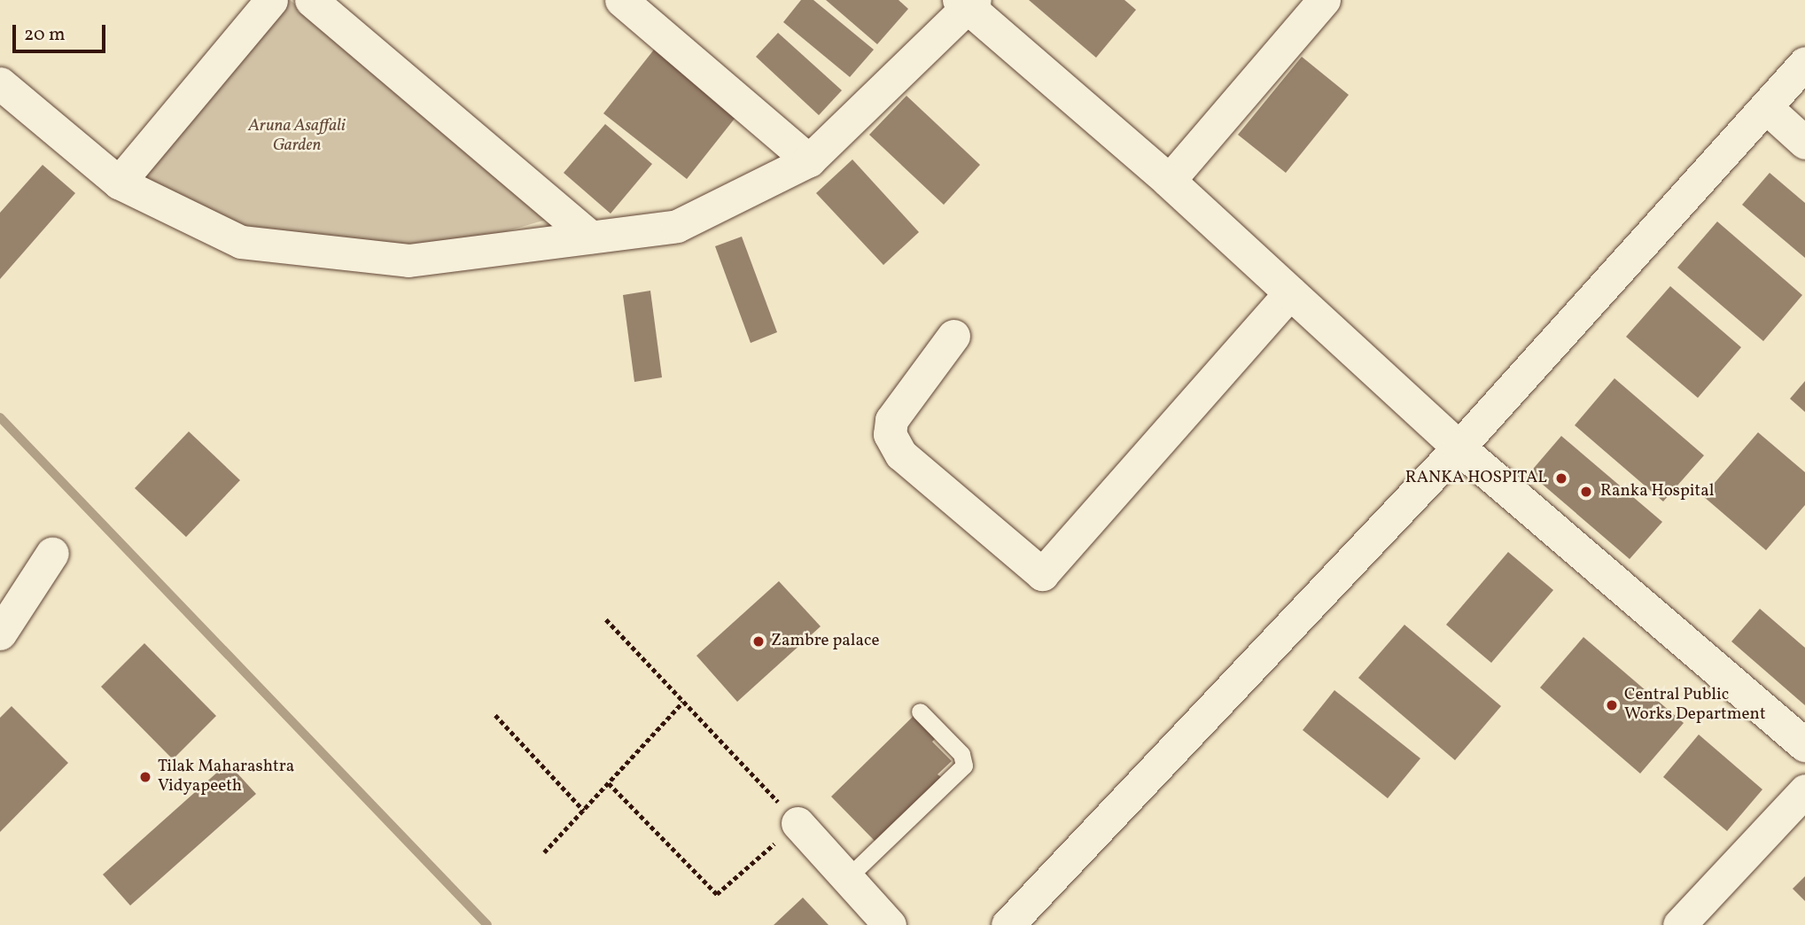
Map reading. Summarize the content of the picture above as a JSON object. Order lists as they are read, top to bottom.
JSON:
{
  "parks": ["Aruna Asaffali Garden"],
  "places": [
    "RANKA HOSPITAL",
    "Ranka Hospital",
    "Zambre palace",
    "Central Public Works Department",
    "Tilak Maharashtra Vidyapeeth"
  ],
  "scale_bar": "20 m"
}
